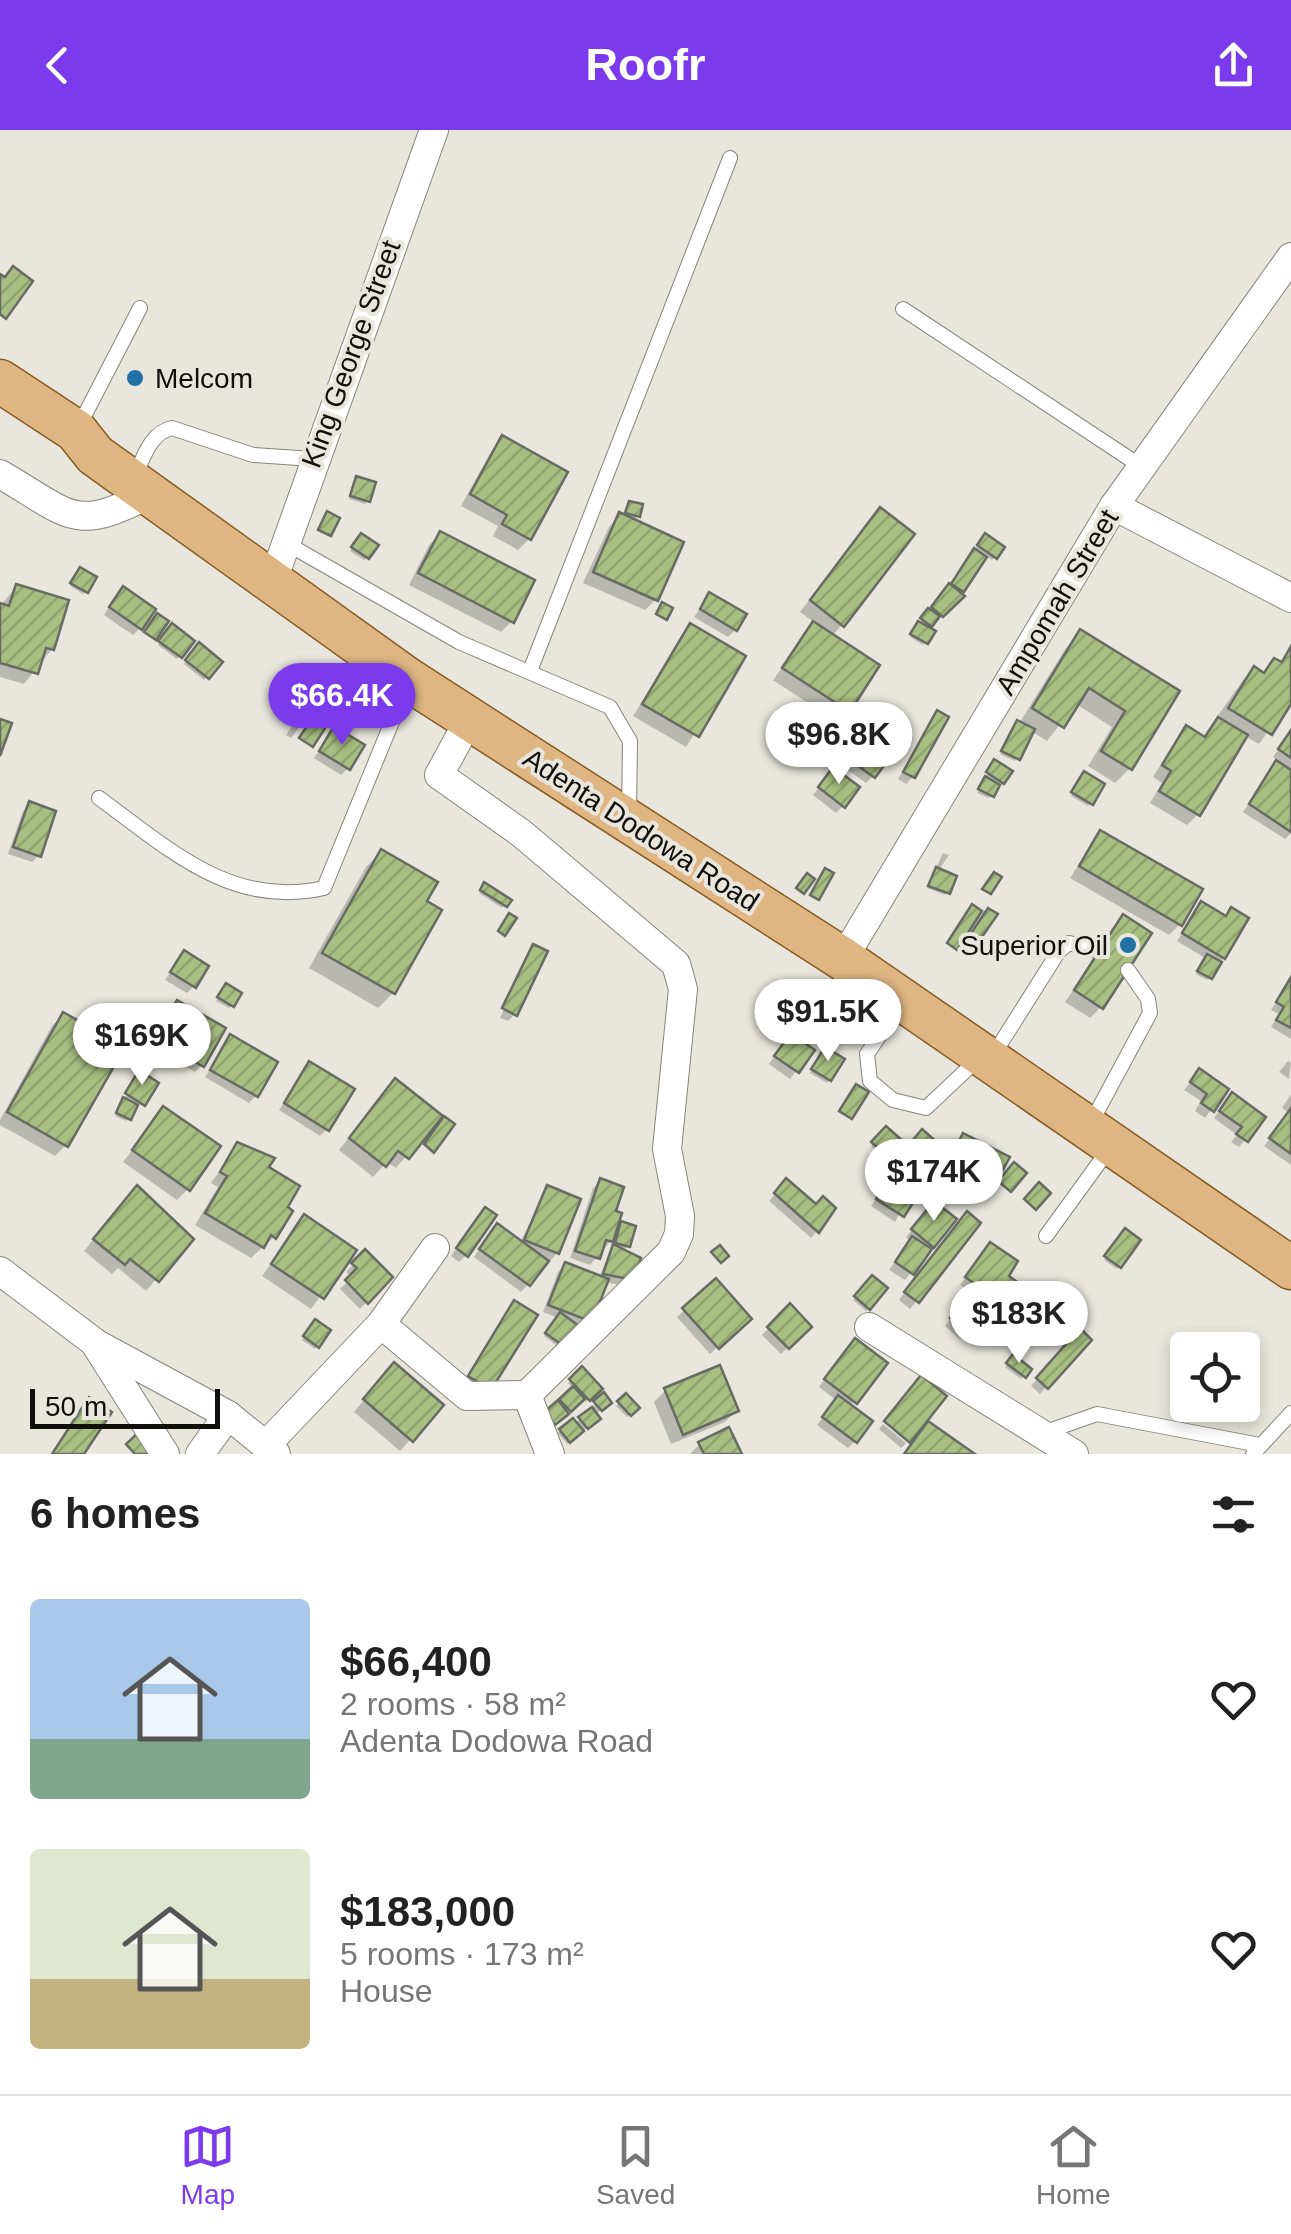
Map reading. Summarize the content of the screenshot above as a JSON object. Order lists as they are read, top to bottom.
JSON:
{
  "streets": {
    "main road": ["Adenta Dodowa Road"],
    "street": ["King George Street", "Ampomah Street"]
  },
  "crossings": [
    ["King George Street", "Adenta Dodowa Road"],
    ["Ampomah Street", "Adenta Dodowa Road"]
  ],
  "places": ["Melcom", "Superior Oil"],
  "scale_bar": "50 m",
  "page": {
    "header": "Roofr",
    "price": [
      "$66.4K",
      "$96.8K",
      "$91.5K",
      "$169K",
      "$174K",
      "$183K"
    ],
    "scale": "50 m",
    "heading": "6 homes",
    "list": [
      {
        "name": "$66,400",
        "note": "2 rooms · 58 m² · Adenta Dodowa Road"
      },
      {
        "name": "$183,000",
        "note": "5 rooms · 173 m² · House"
      }
    ],
    "tabs": ["Map", "Saved", "Home"]
  }
}
